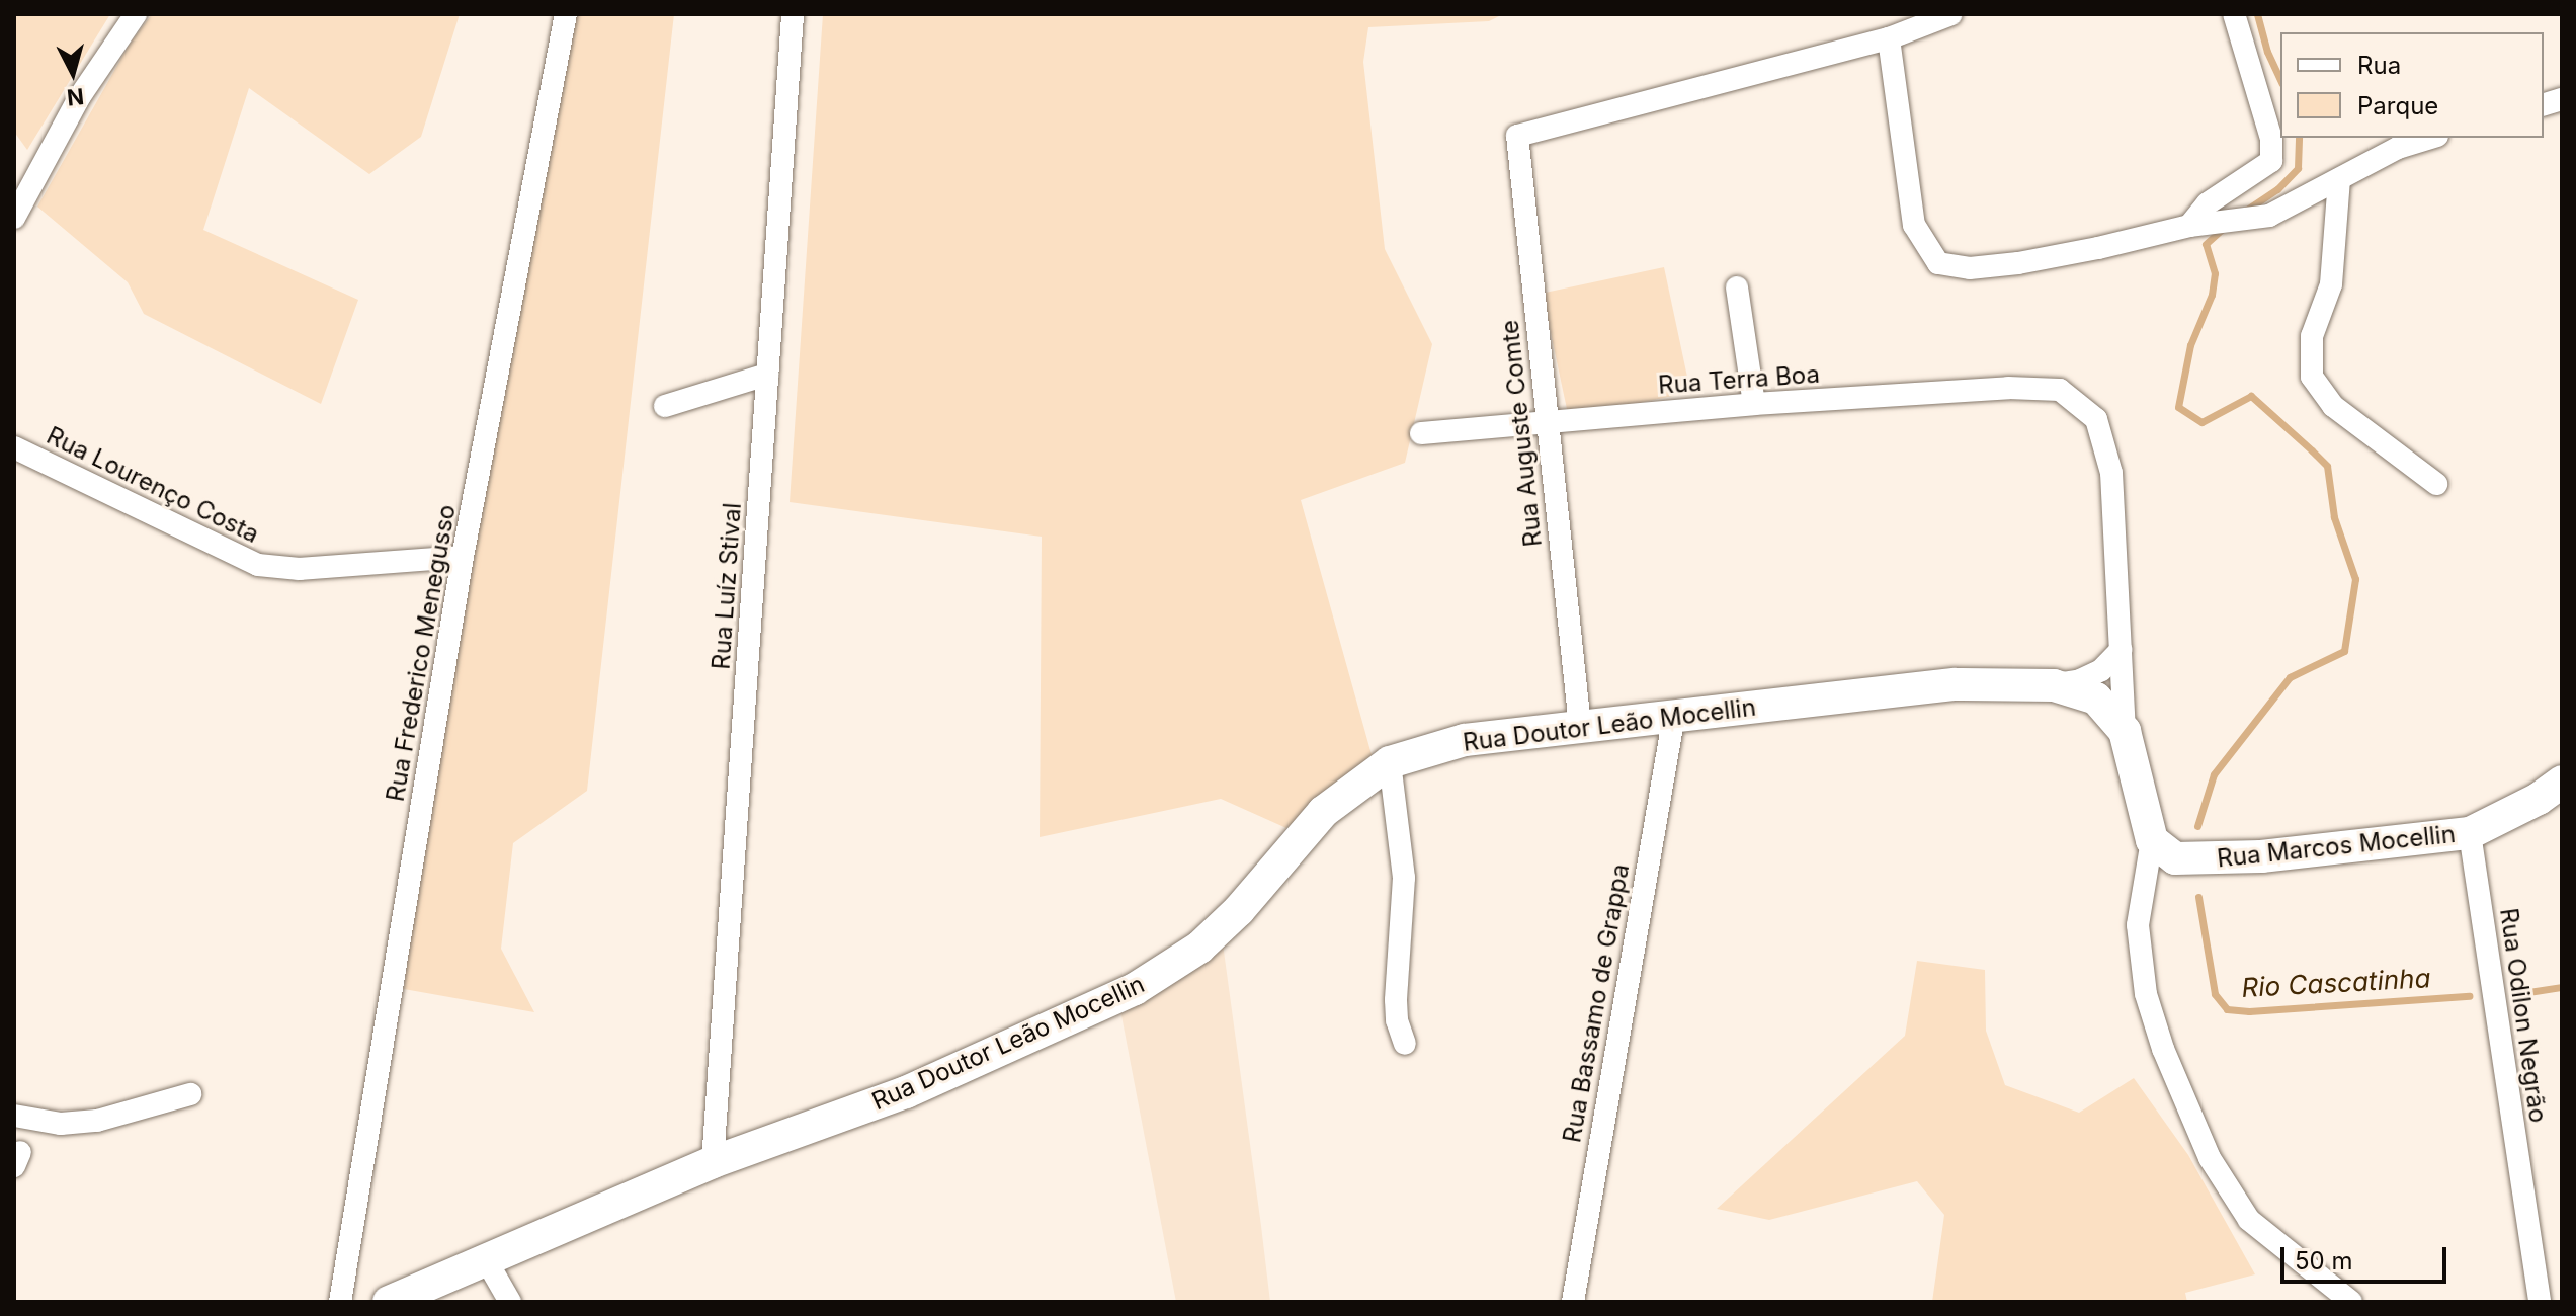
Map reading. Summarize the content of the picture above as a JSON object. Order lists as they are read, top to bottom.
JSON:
{
  "streets": {
    "street": [
      "Rua Terra Boa",
      "Rua Auguste Comte",
      "Rua Lourenço Costa",
      "Rua Luíz Stival",
      "Rua Frederico Menegusso",
      "Rua Doutor Leão Mocellin",
      "Rua Marcos Mocellin",
      "Rua Bassamo de Grappa",
      "Rua Odilon Negrão"
    ]
  },
  "crossings": [
    ["Rua Terra Boa", "Rua Auguste Comte"],
    ["Rua Auguste Comte", "Rua Doutor Leão Mocellin"],
    ["Rua Lourenço Costa", "Rua Frederico Menegusso"],
    ["Rua Luíz Stival", "Rua Doutor Leão Mocellin"],
    ["Rua Doutor Leão Mocellin", "Rua Marcos Mocellin"],
    ["Rua Doutor Leão Mocellin", "Rua Bassamo de Grappa"],
    ["Rua Marcos Mocellin", "Rua Odilon Negrão"]
  ],
  "water": ["Rio Cascatinha"],
  "legend": ["Rua", "Parque"],
  "scale_bar": "50 m",
  "north": "bottom"
}
